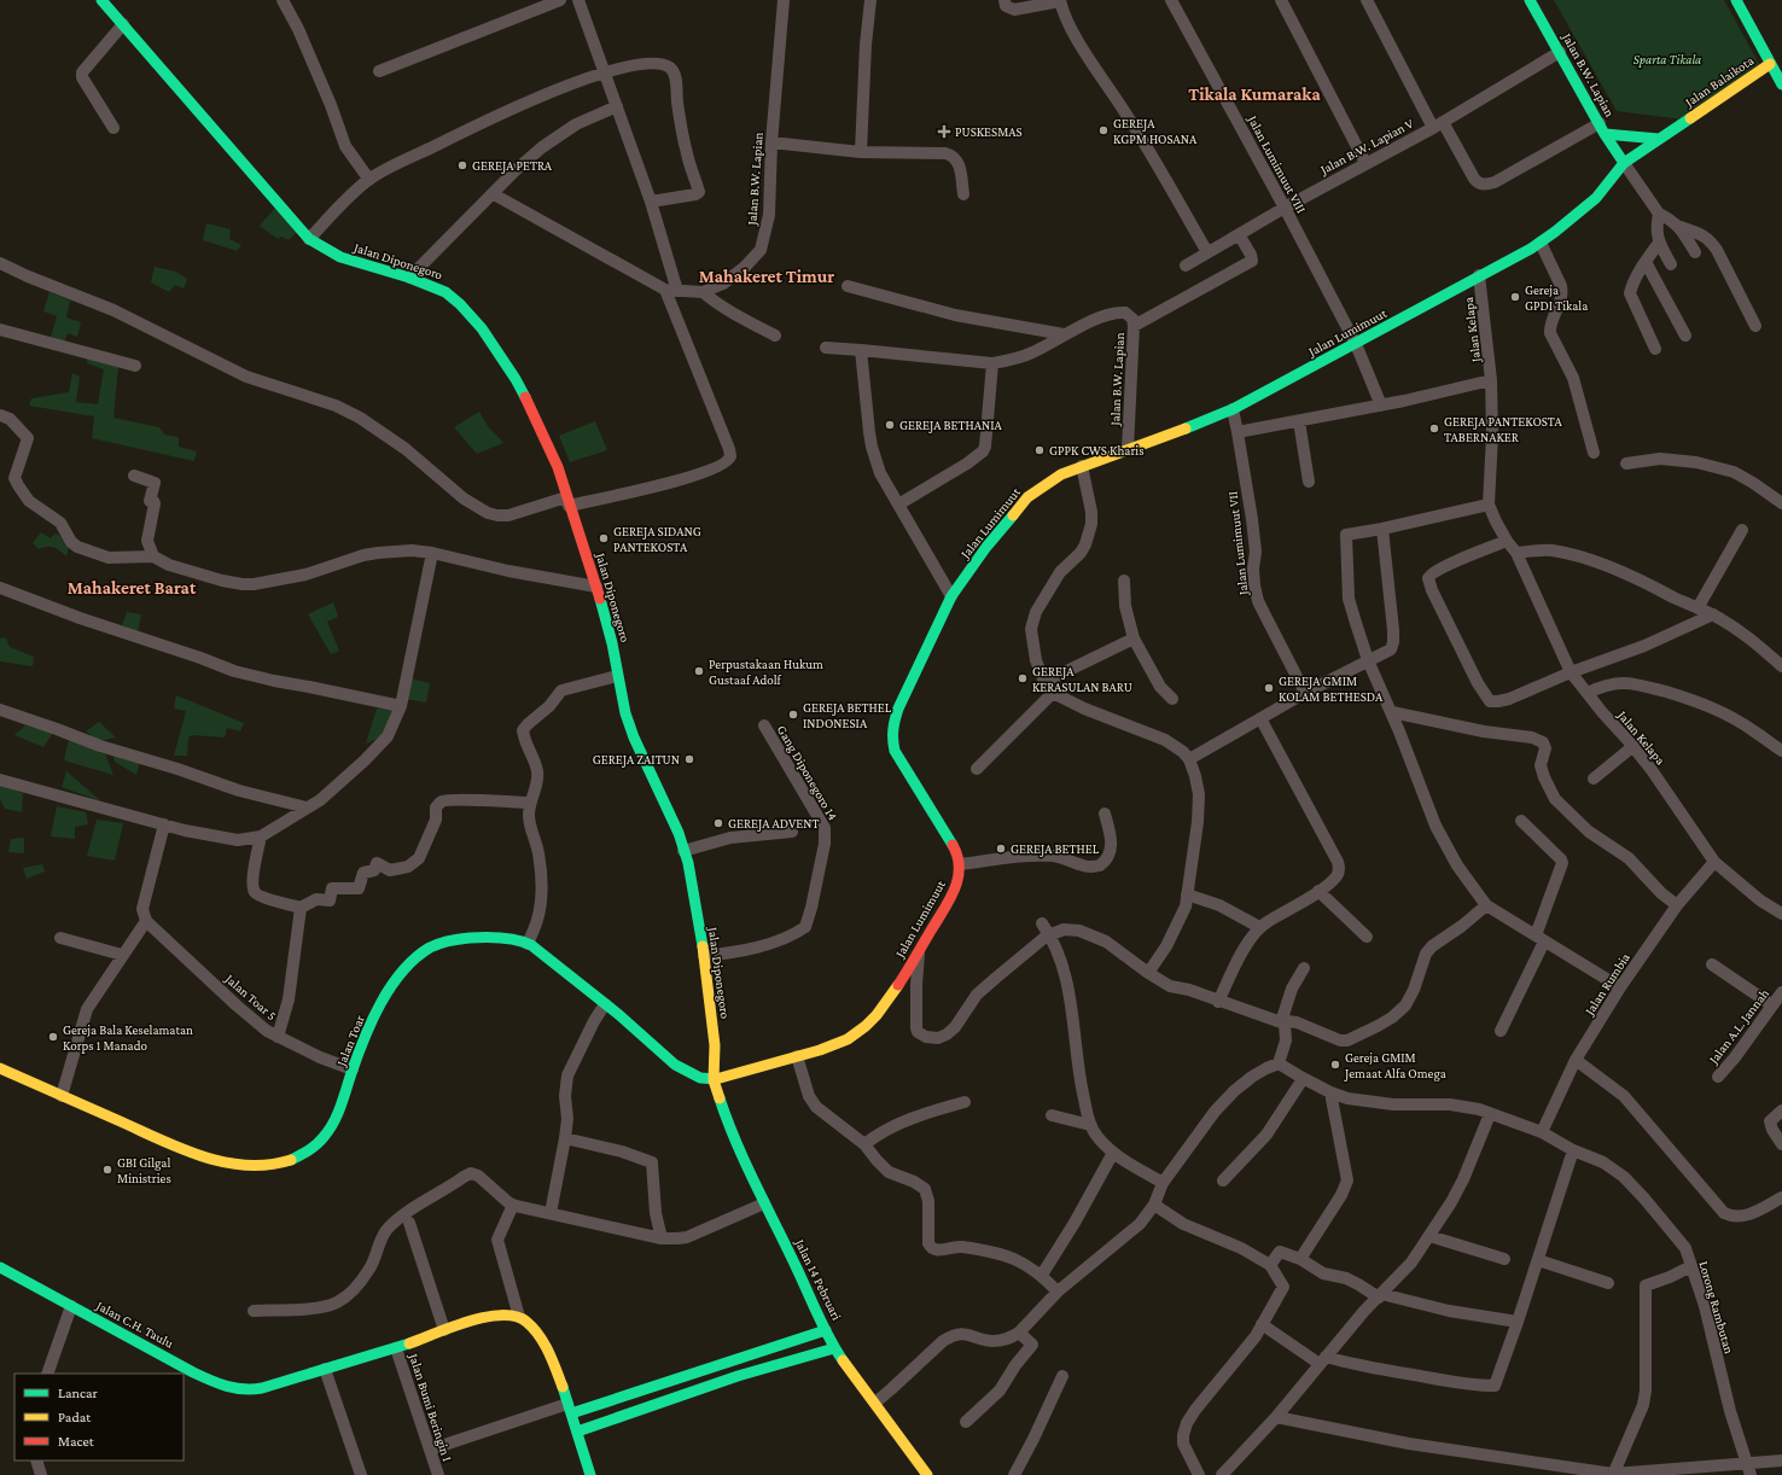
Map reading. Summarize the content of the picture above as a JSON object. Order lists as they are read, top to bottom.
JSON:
{
  "streets": {
    "street": [
      "Jalan B.W. Lapian",
      "Jalan Balaikota",
      "Jalan B.W. Lapian V",
      "Jalan Lumimuut VIII",
      "Jalan Diponegoro",
      "Jalan Kelapa",
      "Jalan Lumimuut",
      "Jalan Lumimuut VII",
      "Gang Diponegoro 14",
      "Jalan Rumbia",
      "Jalan Toar 5",
      "Jalan A.L. Jannah",
      "Jalan Toar",
      "Jalan 14 Pebruari",
      "Lorong Rambutan",
      "Jalan C.H. Taulu",
      "Jalan Bumi Beringin I"
    ]
  },
  "crossings": [
    ["Jalan B.W. Lapian", "Jalan Balaikota"],
    ["Jalan B.W. Lapian", "Jalan B.W. Lapian V"],
    ["Jalan B.W. Lapian", "Jalan Lumimuut"],
    ["Jalan Balaikota", "Jalan Lumimuut"],
    ["Jalan B.W. Lapian V", "Jalan Lumimuut VIII"],
    ["Jalan Lumimuut VIII", "Jalan Lumimuut"],
    ["Jalan Diponegoro", "Jalan Lumimuut"],
    ["Jalan Diponegoro", "Gang Diponegoro 14"],
    ["Jalan Diponegoro", "Jalan 14 Pebruari"],
    ["Jalan Kelapa", "Jalan Lumimuut"],
    ["Jalan Kelapa", "Jalan Rumbia"],
    ["Jalan Lumimuut", "Jalan Lumimuut VII"],
    ["Jalan Lumimuut", "Jalan 14 Pebruari"],
    ["Jalan Rumbia", "Lorong Rambutan"],
    ["Jalan Toar 5", "Jalan Toar"],
    ["Jalan C.H. Taulu", "Jalan Bumi Beringin I"]
  ],
  "districts": ["Tikala Kumaraka", "Mahakeret Timur", "Mahakeret Barat"],
  "parks": ["Sparta Tikala"],
  "places": {
    "other": [
      "GEREJA KGPM HOSANA",
      "GEREJA PETRA",
      "Gereja GPDI Tikala",
      "GEREJA BETHANIA",
      "GEREJA PANTEKOSTA TABERNAKER",
      "GPPK CWS Kharis",
      "GEREJA SIDANG PANTEKOSTA",
      "Perpustakaan Hukum Gustaaf Adolf",
      "GEREJA KERASULAN BARU",
      "GEREJA GMIM KOLAM BETHESDA",
      "GEREJA BETHEL INDONESIA",
      "GEREJA ZAITUN",
      "GEREJA ADVENT",
      "GEREJA BETHEL",
      "Gereja Bala Keselamatan Korps 1 Manado",
      "Gereja GMIM Jemaat Alfa Omega",
      "GBI Gilgal Ministries"
    ],
    "health": ["PUSKESMAS"]
  },
  "legend": ["Lancar", "Padat", "Macet"]
}
